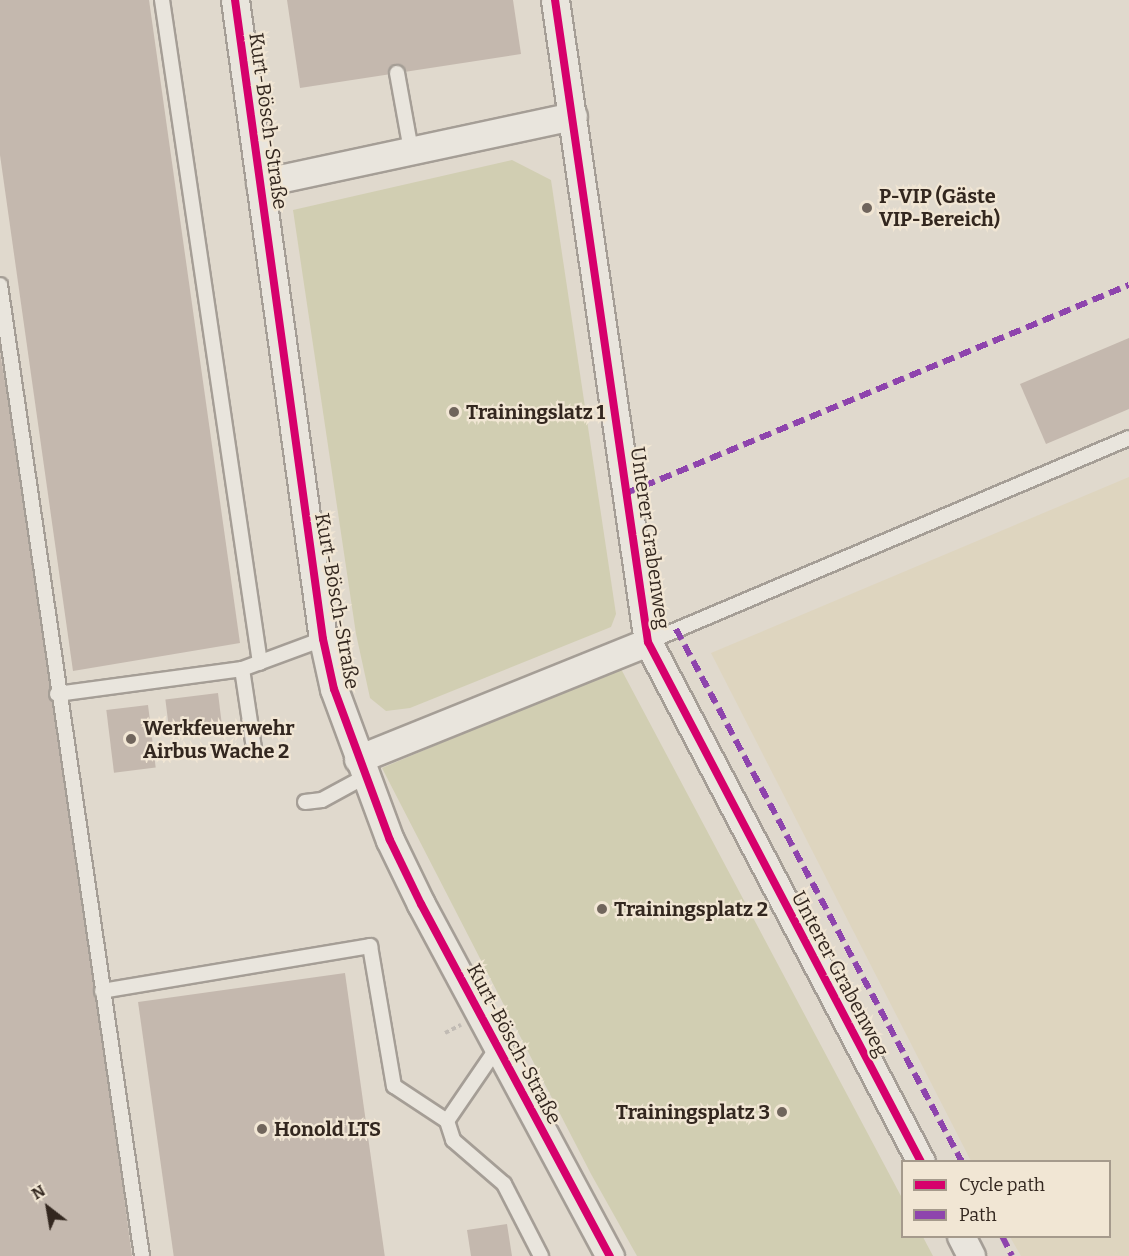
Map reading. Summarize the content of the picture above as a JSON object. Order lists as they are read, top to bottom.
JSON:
{
  "streets": {
    "street": ["Kurt-Bösch-Straße", "Unterer Grabenweg"]
  },
  "places": [
    "P-VIP (Gäste VIP-Bereich)",
    "Trainingslatz 1",
    "Werkfeuerwehr Airbus Wache 2",
    "Trainingsplatz 2",
    "Trainingsplatz 3",
    "Honold LTS"
  ],
  "legend": ["Cycle path", "Path"],
  "north": "top left"
}
